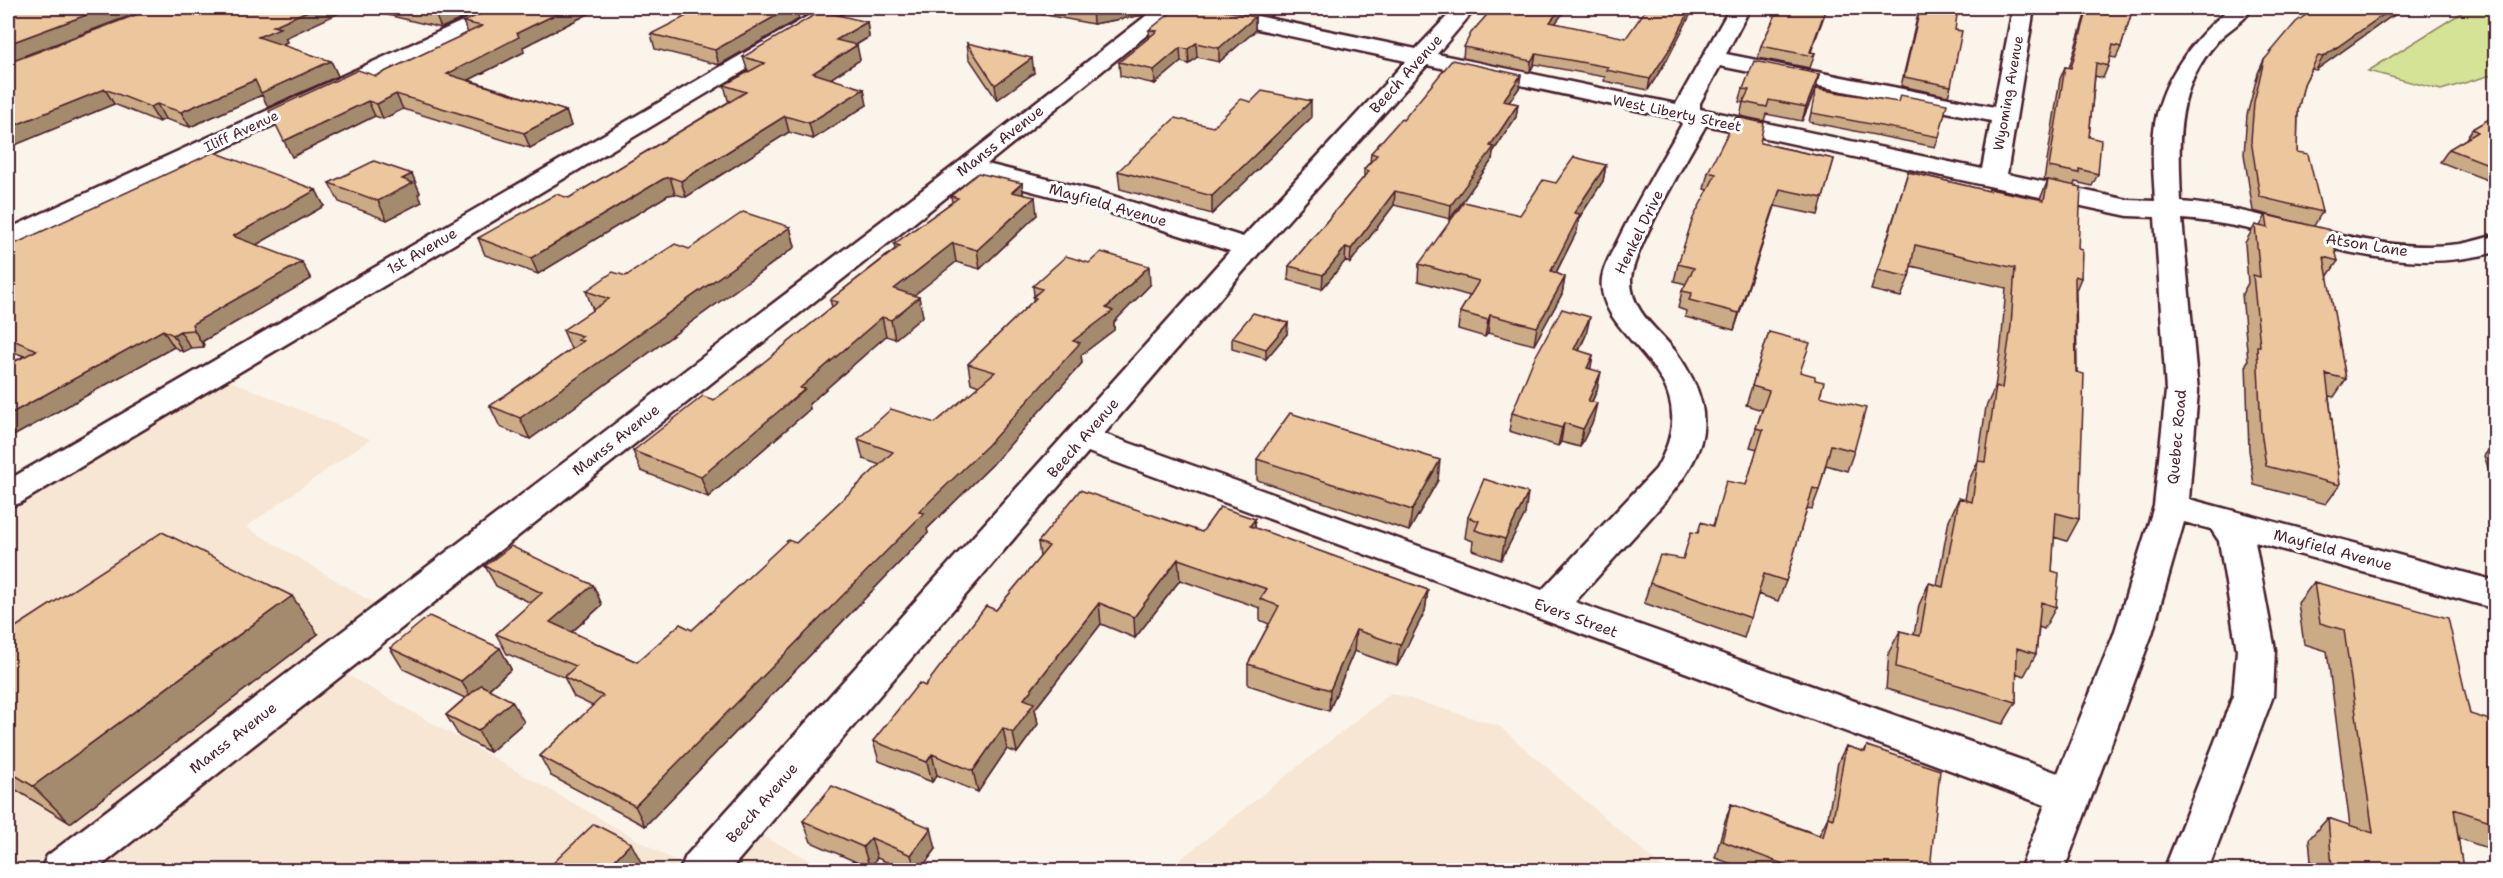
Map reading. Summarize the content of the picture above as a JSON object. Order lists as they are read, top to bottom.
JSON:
{
  "streets": {
    "street": [
      "Beech Avenue",
      "Wyoming Avenue",
      "West Liberty Street",
      "Iliff Avenue",
      "Manss Avenue",
      "Mayfield Avenue",
      "Henkel Drive",
      "Atson Lane",
      "1st Avenue",
      "Quebec Road",
      "Evers Street"
    ]
  },
  "crossings": [
    ["Beech Avenue", "West Liberty Street"],
    ["Beech Avenue", "Mayfield Avenue"],
    ["Beech Avenue", "Evers Street"],
    ["Wyoming Avenue", "West Liberty Street"],
    ["West Liberty Street", "Henkel Drive"],
    ["West Liberty Street", "Atson Lane"],
    ["West Liberty Street", "Quebec Road"],
    ["Manss Avenue", "Mayfield Avenue"],
    ["Mayfield Avenue", "Quebec Road"],
    ["Henkel Drive", "Evers Street"],
    ["Atson Lane", "Quebec Road"],
    ["Quebec Road", "Evers Street"]
  ]
}
